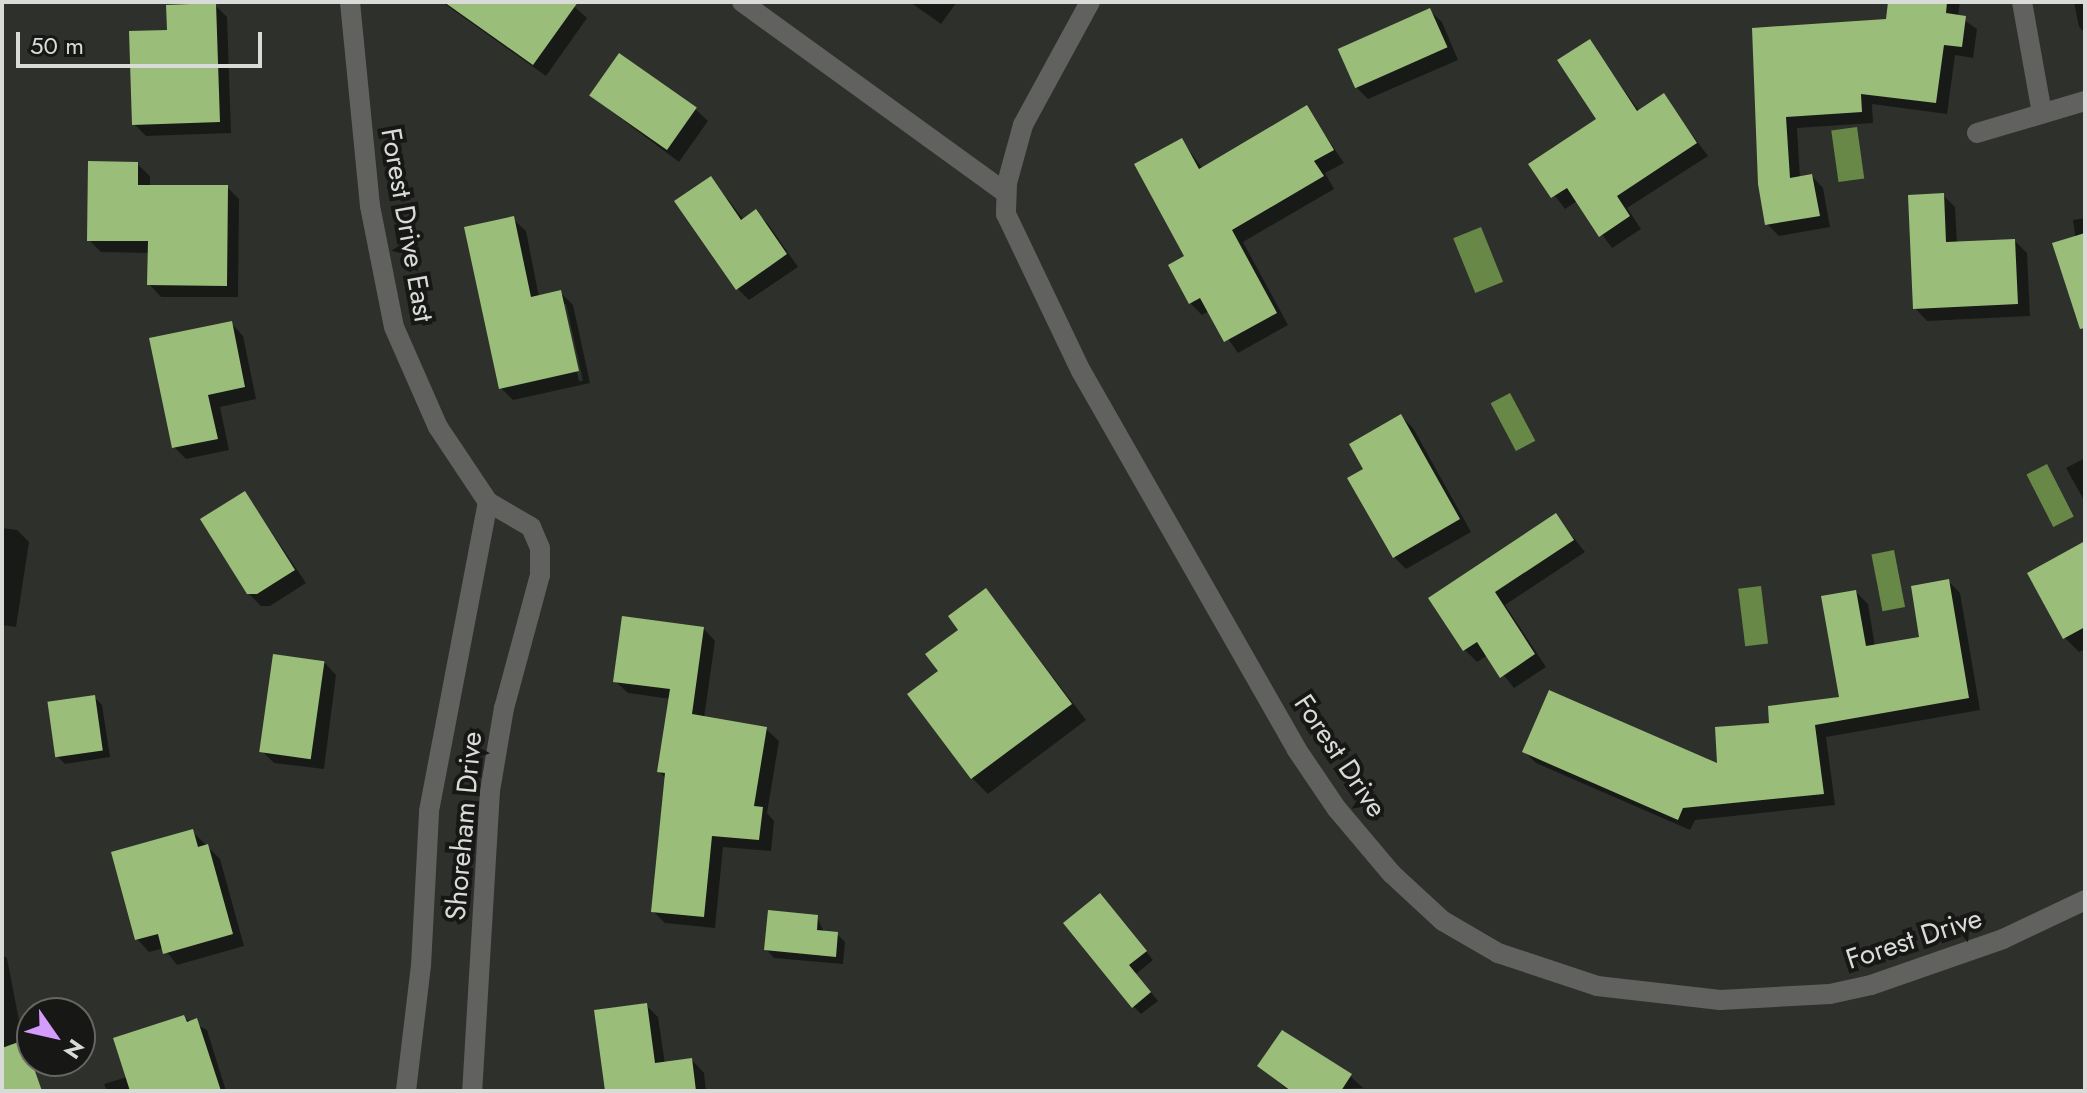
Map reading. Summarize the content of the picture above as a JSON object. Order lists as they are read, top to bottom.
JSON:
{
  "streets": {
    "street": ["Forest Drive East", "Forest Drive", "Shoreham Drive"]
  },
  "crossings": [
    ["Forest Drive East", "Shoreham Drive"]
  ],
  "scale_bar": "50 m",
  "north": "bottom right"
}
